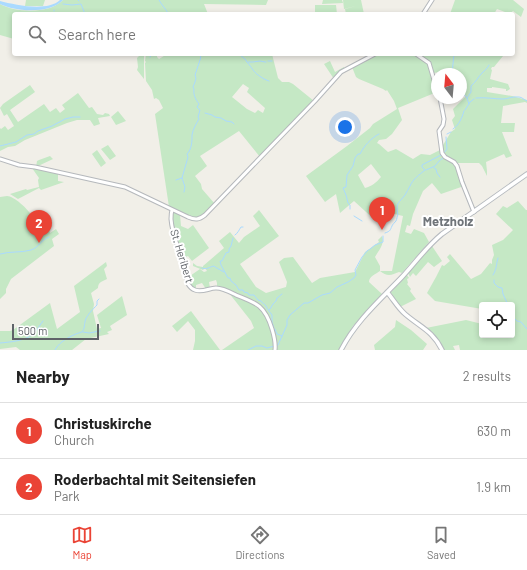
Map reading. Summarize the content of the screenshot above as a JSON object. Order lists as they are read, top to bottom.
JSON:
{
  "streets": {
    "street": ["St. Heribert"]
  },
  "districts": ["Metzholz"],
  "scale_bar": "500 m",
  "north": "top",
  "page": {
    "search": "Search here",
    "pins": ["1", "2"],
    "scale": "500 m",
    "heading": ["Nearby", "2 results"],
    "list": [
      {
        "mark": "1",
        "name": "Christuskirche",
        "note": "Church",
        "value": "630 m"
      },
      {
        "mark": "2",
        "name": "Roderbachtal mit Seitensiefen",
        "note": "Park",
        "value": "1.9 km"
      }
    ],
    "nav": ["Map", "Directions", "Saved"]
  }
}
